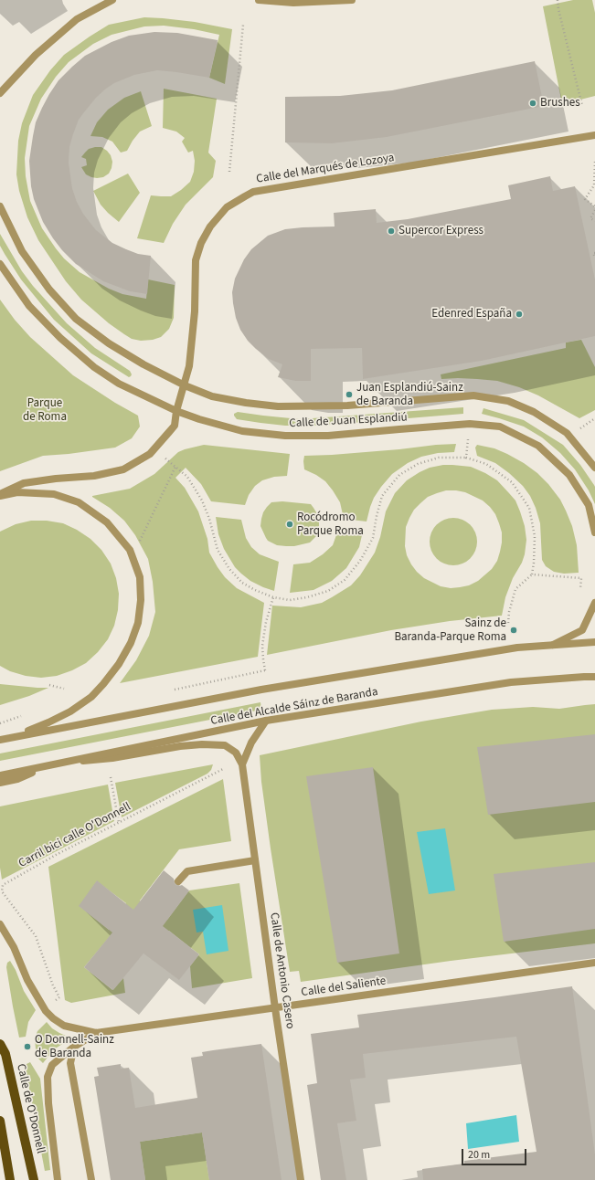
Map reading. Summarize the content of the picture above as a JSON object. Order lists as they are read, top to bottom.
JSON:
{
  "streets": {
    "main road": ["Calle de O'Donnell"],
    "street": [
      "Calle del Marqués de Lozoya",
      "Calle de Juan Esplandiú",
      "Calle del Alcalde Sáinz de Baranda",
      "Calle de Antonio Casero",
      "Calle del Saliente"
    ],
    "path": ["Carril bici calle O'Donnell"]
  },
  "crossings": [
    ["Calle del Marqués de Lozoya", "Calle de Juan Esplandiú"],
    ["Calle del Alcalde Sáinz de Baranda", "Calle de Antonio Casero"],
    ["Calle de Antonio Casero", "Calle del Saliente"],
    ["Calle del Saliente", "Calle de O'Donnell"]
  ],
  "parks": ["Parque de Roma"],
  "places": [
    "Brushes",
    "Supercor Express",
    "Edenred España",
    "Juan Esplandiú-Sainz de Baranda",
    "Rocódromo Parque Roma",
    "Sainz de Baranda-Parque Roma",
    "O Donnell-Sainz de Baranda"
  ],
  "scale_bar": "20 m"
}
